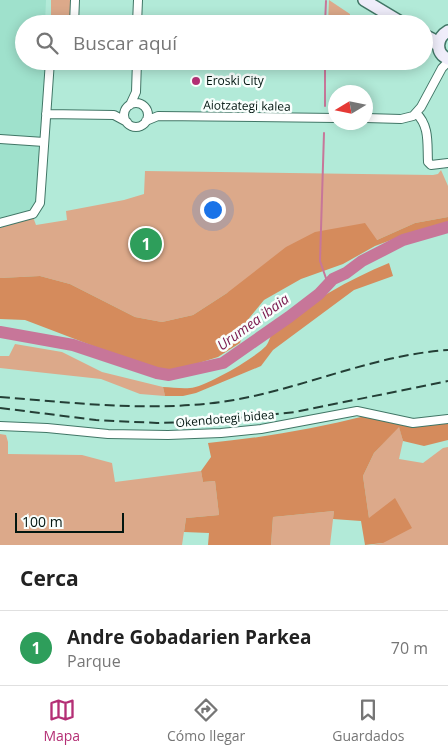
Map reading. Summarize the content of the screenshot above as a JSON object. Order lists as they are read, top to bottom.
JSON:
{
  "streets": {
    "street": ["Aiotzategi kalea", "Okendotegi bidea"]
  },
  "water": ["Urumea ibaia"],
  "places": ["Eroski City"],
  "scale_bar": "100 m",
  "north": "left",
  "page": {
    "search": "Buscar aquí",
    "pins": "1",
    "scale": "100 m",
    "heading": "Cerca",
    "list": [
      {
        "mark": "1",
        "name": "Andre Gobadarien Parkea",
        "note": "Parque",
        "value": "70 m"
      }
    ],
    "nav": ["Mapa", "Cómo llegar", "Guardados"]
  }
}
